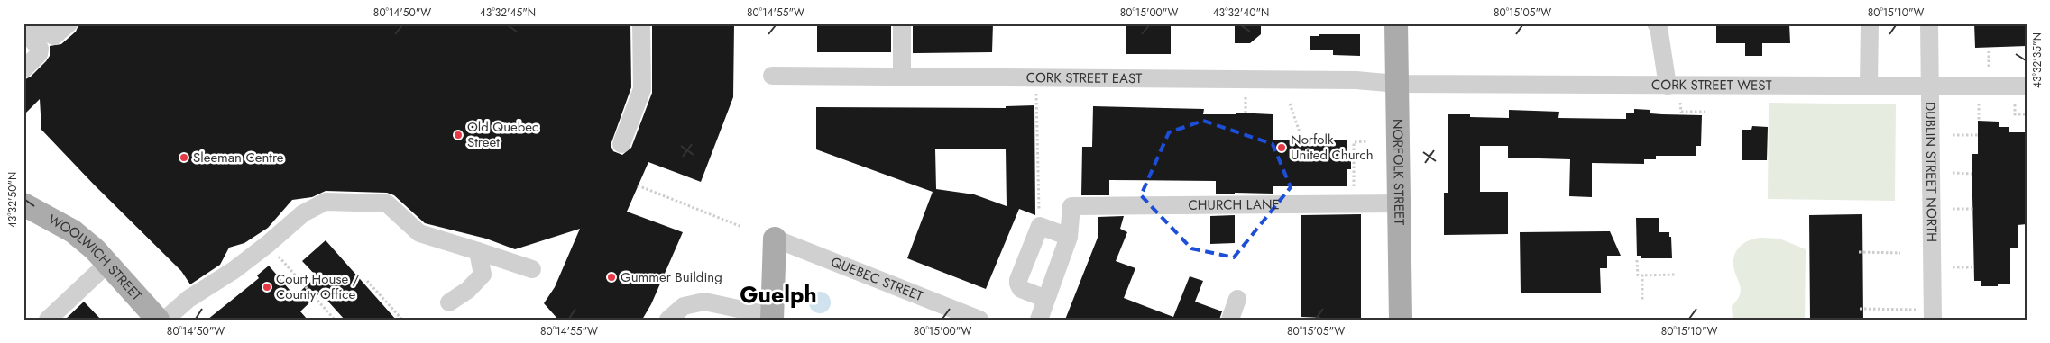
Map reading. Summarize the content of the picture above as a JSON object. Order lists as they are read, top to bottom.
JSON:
{
  "streets": {
    "main road": ["NORFOLK STREET", "WOOLWICH STREET"],
    "street": [
      "CORK STREET EAST",
      "CORK STREET WEST",
      "DUBLIN STREET NORTH",
      "CHURCH LANE",
      "QUEBEC STREET"
    ]
  },
  "crossings": [
    ["CORK STREET EAST", "CORK STREET WEST"],
    ["CORK STREET EAST", "NORFOLK STREET"],
    ["CORK STREET WEST", "NORFOLK STREET"],
    ["CORK STREET WEST", "DUBLIN STREET NORTH"],
    ["NORFOLK STREET", "CHURCH LANE"]
  ],
  "districts": ["Guelph"],
  "places": [
    "Old Quebec Street",
    "Norfolk United Church",
    "Sleeman Centre",
    "Gummer Building",
    "Court House / County Office"
  ],
  "coordinates": [
    "80°14'50\"W",
    "43°32'45\"N",
    "80°14'55\"W",
    "80°15'00\"W",
    "43°32'40\"N",
    "80°15'05\"W",
    "80°15'10\"W",
    "43°32'35\"N",
    "43°32'50\"N"
  ]
}
